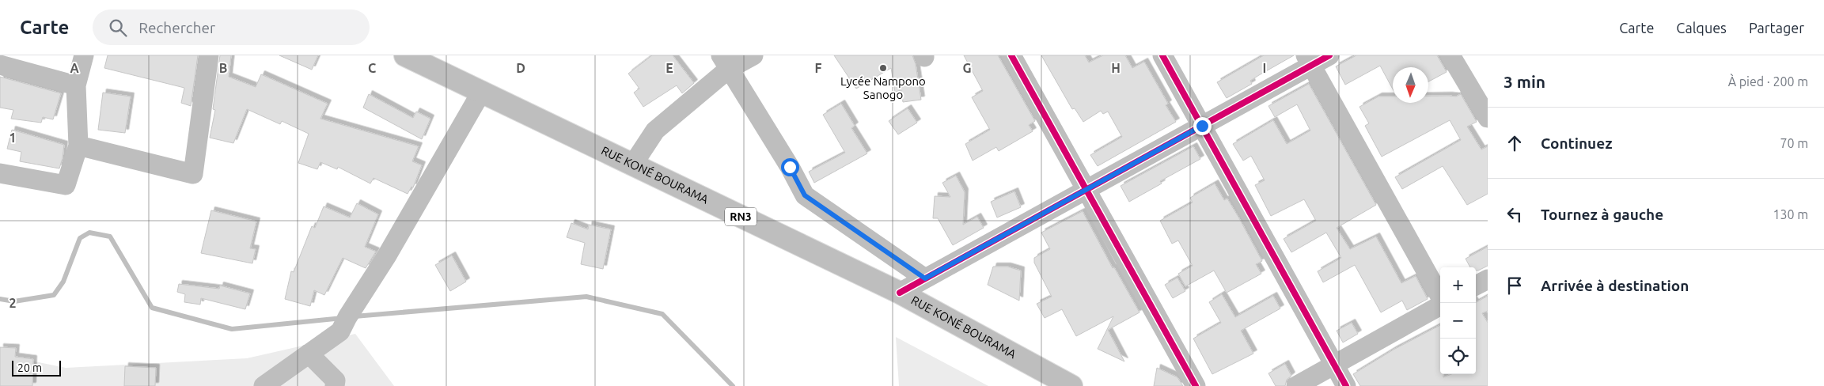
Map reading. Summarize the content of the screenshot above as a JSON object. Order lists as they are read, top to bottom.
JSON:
{
  "streets": {
    "highway": ["RUE KONÉ BOURAMA", "RN3"]
  },
  "places": ["Lycée Nampono Sanogo"],
  "scale_bar": "20 m",
  "north": "bottom",
  "page": {
    "header": "Carte",
    "search": "Rechercher",
    "nav": ["Carte", "Calques", "Partager"],
    "heading": ["3 min", "À pied · 200 m"],
    "list": [
      ["Continuez", "70 m"],
      ["Tournez à gauche", "130 m"],
      "Arrivée à destination"
    ],
    "map_buttons": ["+", "−"],
    "scale": "20 m"
  },
  "grid": {
    "columns": [
      "A",
      "B",
      "C",
      "D",
      "E",
      "F",
      "G",
      "H",
      "I"
    ],
    "rows": ["1", "2"]
  }
}
